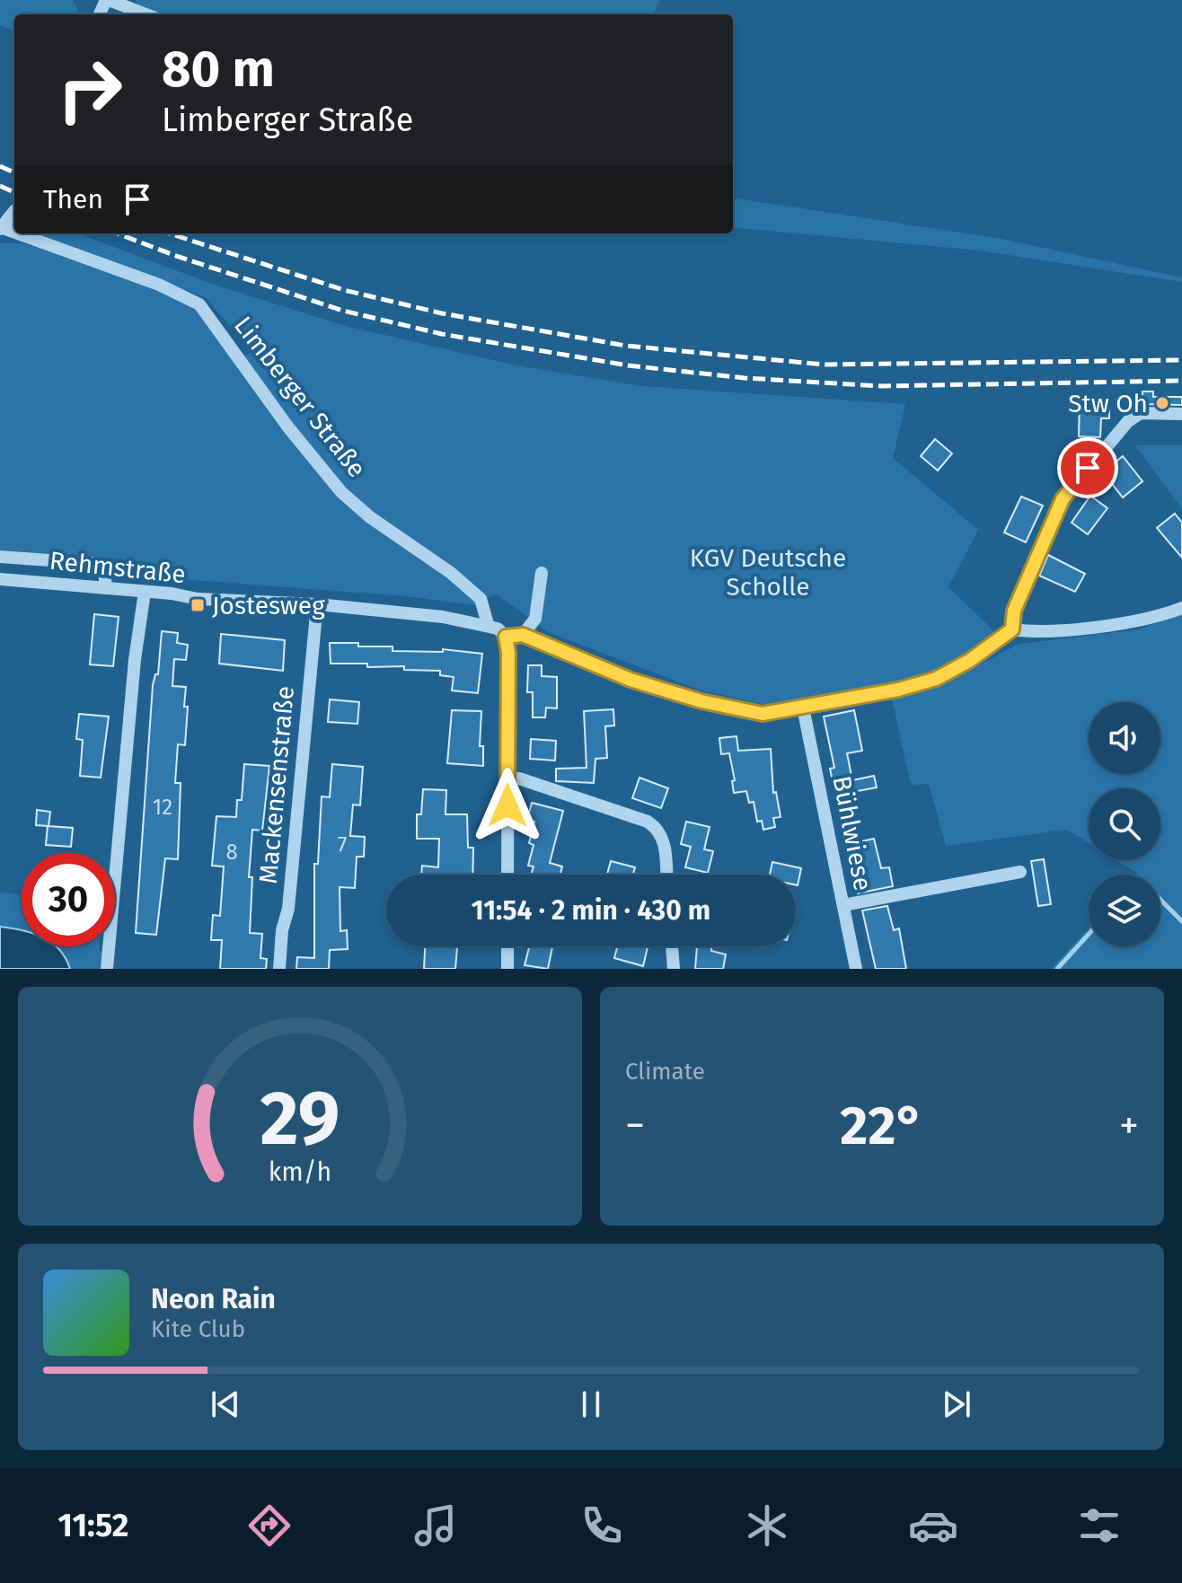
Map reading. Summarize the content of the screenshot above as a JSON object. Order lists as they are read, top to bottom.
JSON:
{
  "streets": {
    "street": [
      "Limberger Straße",
      "Rehmstraße",
      "Mackensenstraße",
      "Bühlwiese"
    ]
  },
  "crossings": [
    ["Limberger Straße", "Rehmstraße"],
    ["Rehmstraße", "Mackensenstraße"]
  ],
  "parks": ["KGV Deutsche Scholle"],
  "places": {
    "other": ["Stw Oh"],
    "transit": ["Jostesweg"]
  },
  "house_numbers": ["12", "7", "8"],
  "page": {
    "turn": ["80 m", "Limberger Straße"],
    "then": "Then",
    "limit": "30",
    "trip": "11:54 · 2 min · 430 m",
    "tile": "Climate",
    "heat": ["−", "22°", "+"],
    "song": ["Neon Rain", "Kite Club"],
    "tabs": "11:52",
    "gauge": ["29", "km/h"]
  }
}
